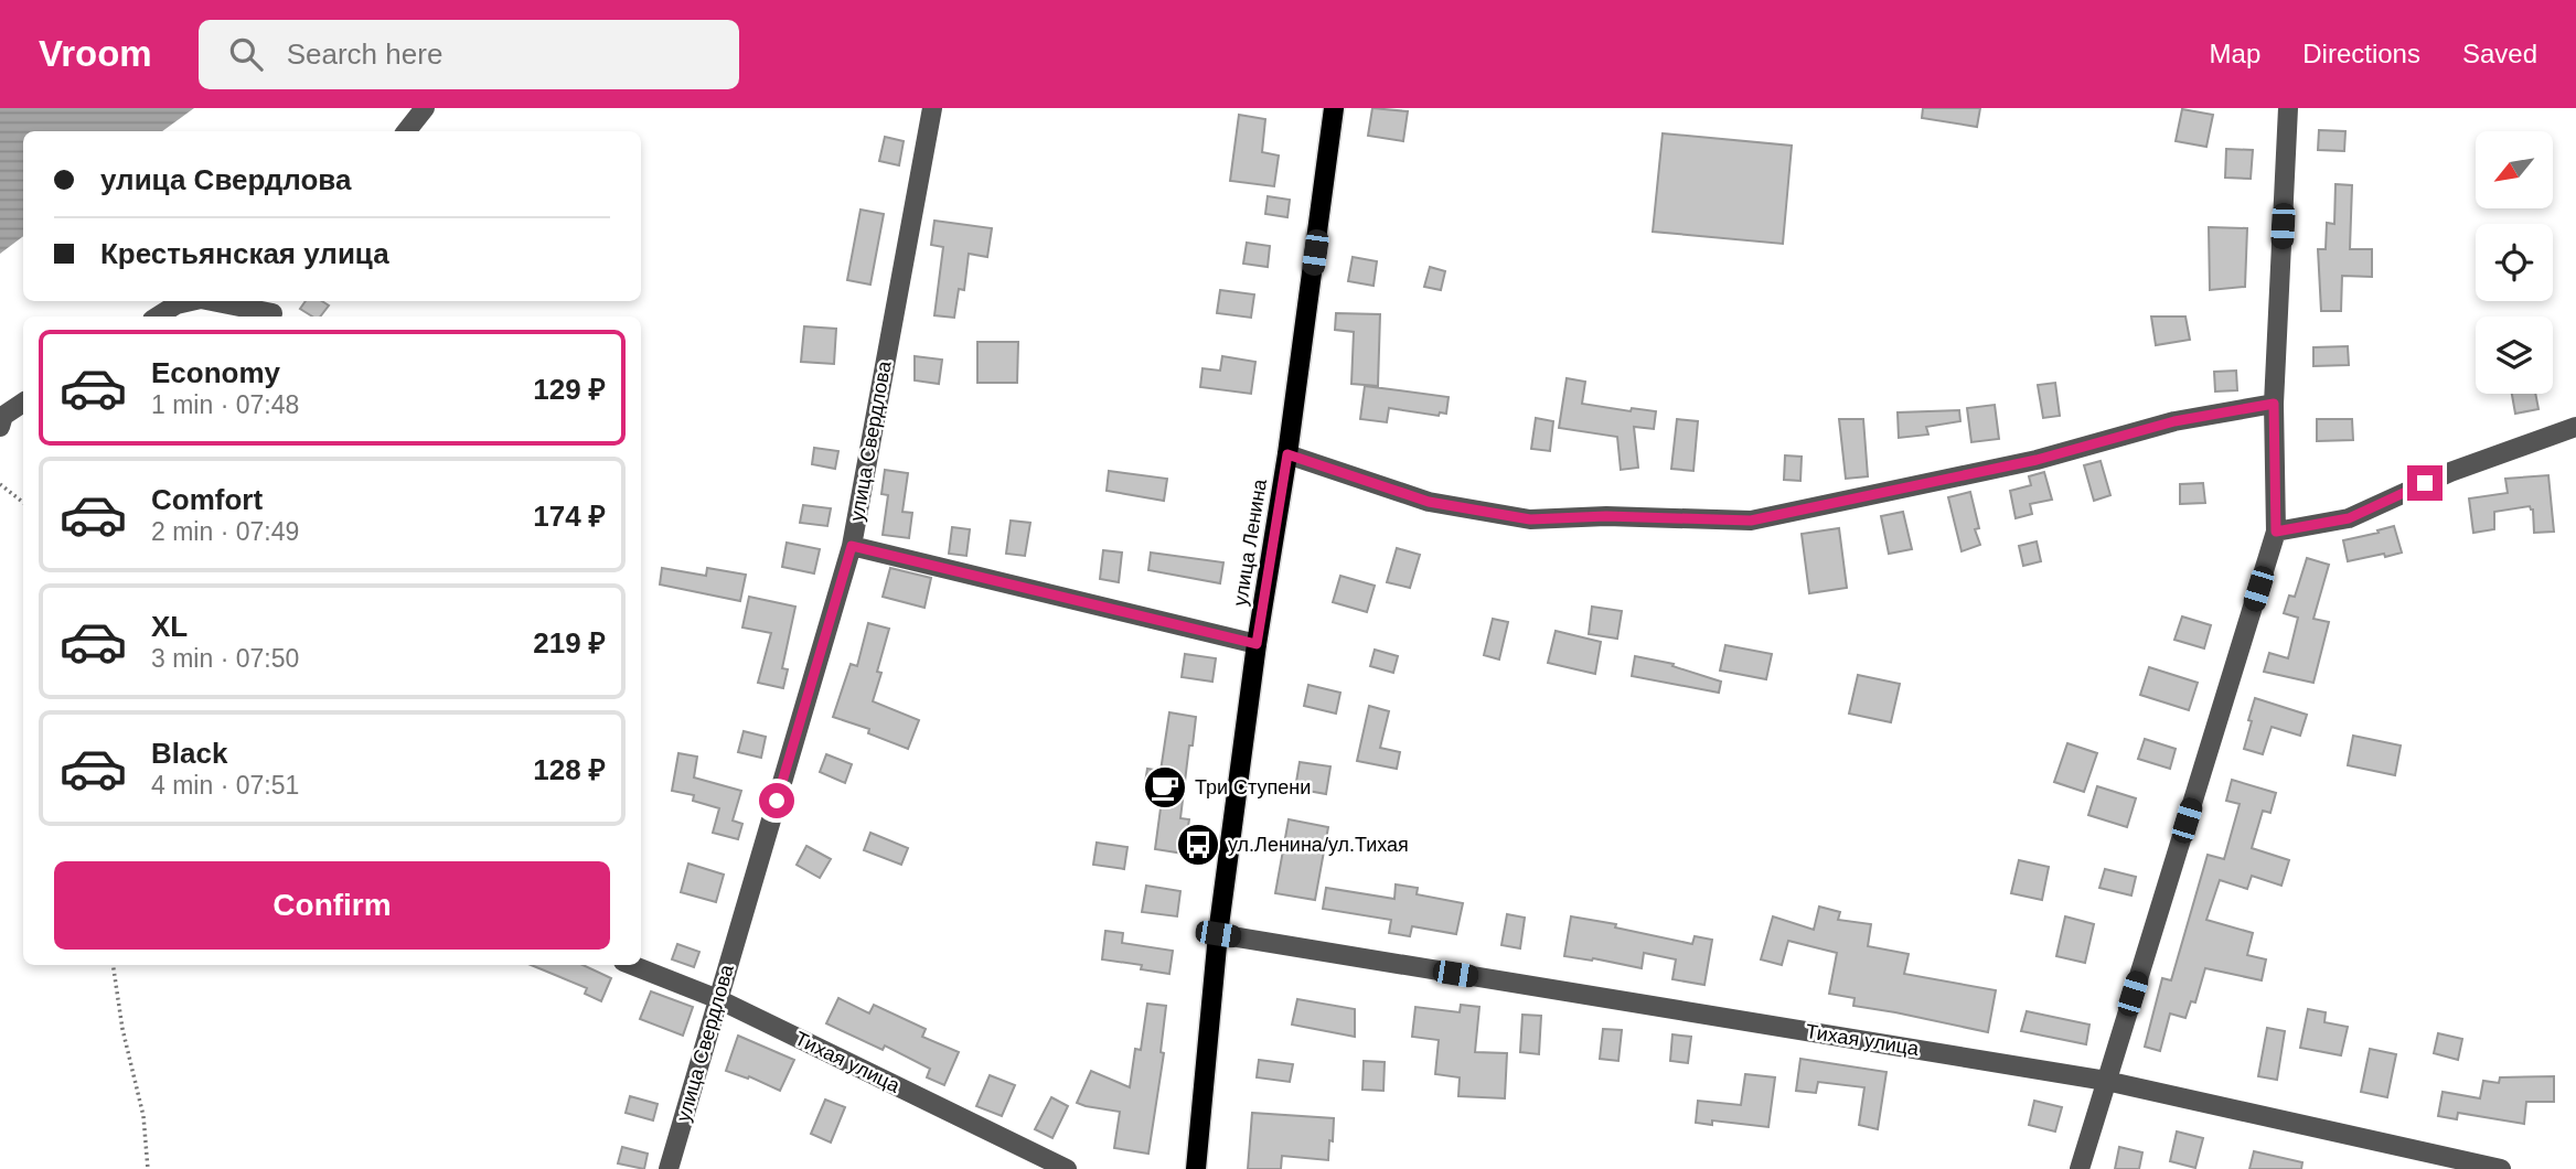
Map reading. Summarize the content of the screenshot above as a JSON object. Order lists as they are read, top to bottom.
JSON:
{
  "streets": {
    "main road": ["улица Ленина"],
    "street": ["улица Свердлова", "Тихая улица"]
  },
  "crossings": [
    ["улица Свердлова", "Тихая улица"],
    ["улица Ленина", "Тихая улица"]
  ],
  "places": {
    "cafe": ["Три Ступени"],
    "bus stop": ["ул.Ленина/ул.Тихая"]
  },
  "north": "bottom left",
  "page": {
    "header": "Vroom",
    "search": "Search here",
    "nav": ["Map", "Directions", "Saved"],
    "banner": ["улица Свердлова", "Крестьянская улица"],
    "list": [
      {
        "name": "Economy",
        "note": "1 min · 07:48",
        "value": "129 ₽"
      },
      {
        "name": "Comfort",
        "note": "2 min · 07:49",
        "value": "174 ₽"
      },
      {
        "name": "XL",
        "note": "3 min · 07:50",
        "value": "219 ₽"
      },
      {
        "name": "Black",
        "note": "4 min · 07:51",
        "value": "128 ₽"
      }
    ],
    "buttons": "Confirm"
  }
}
